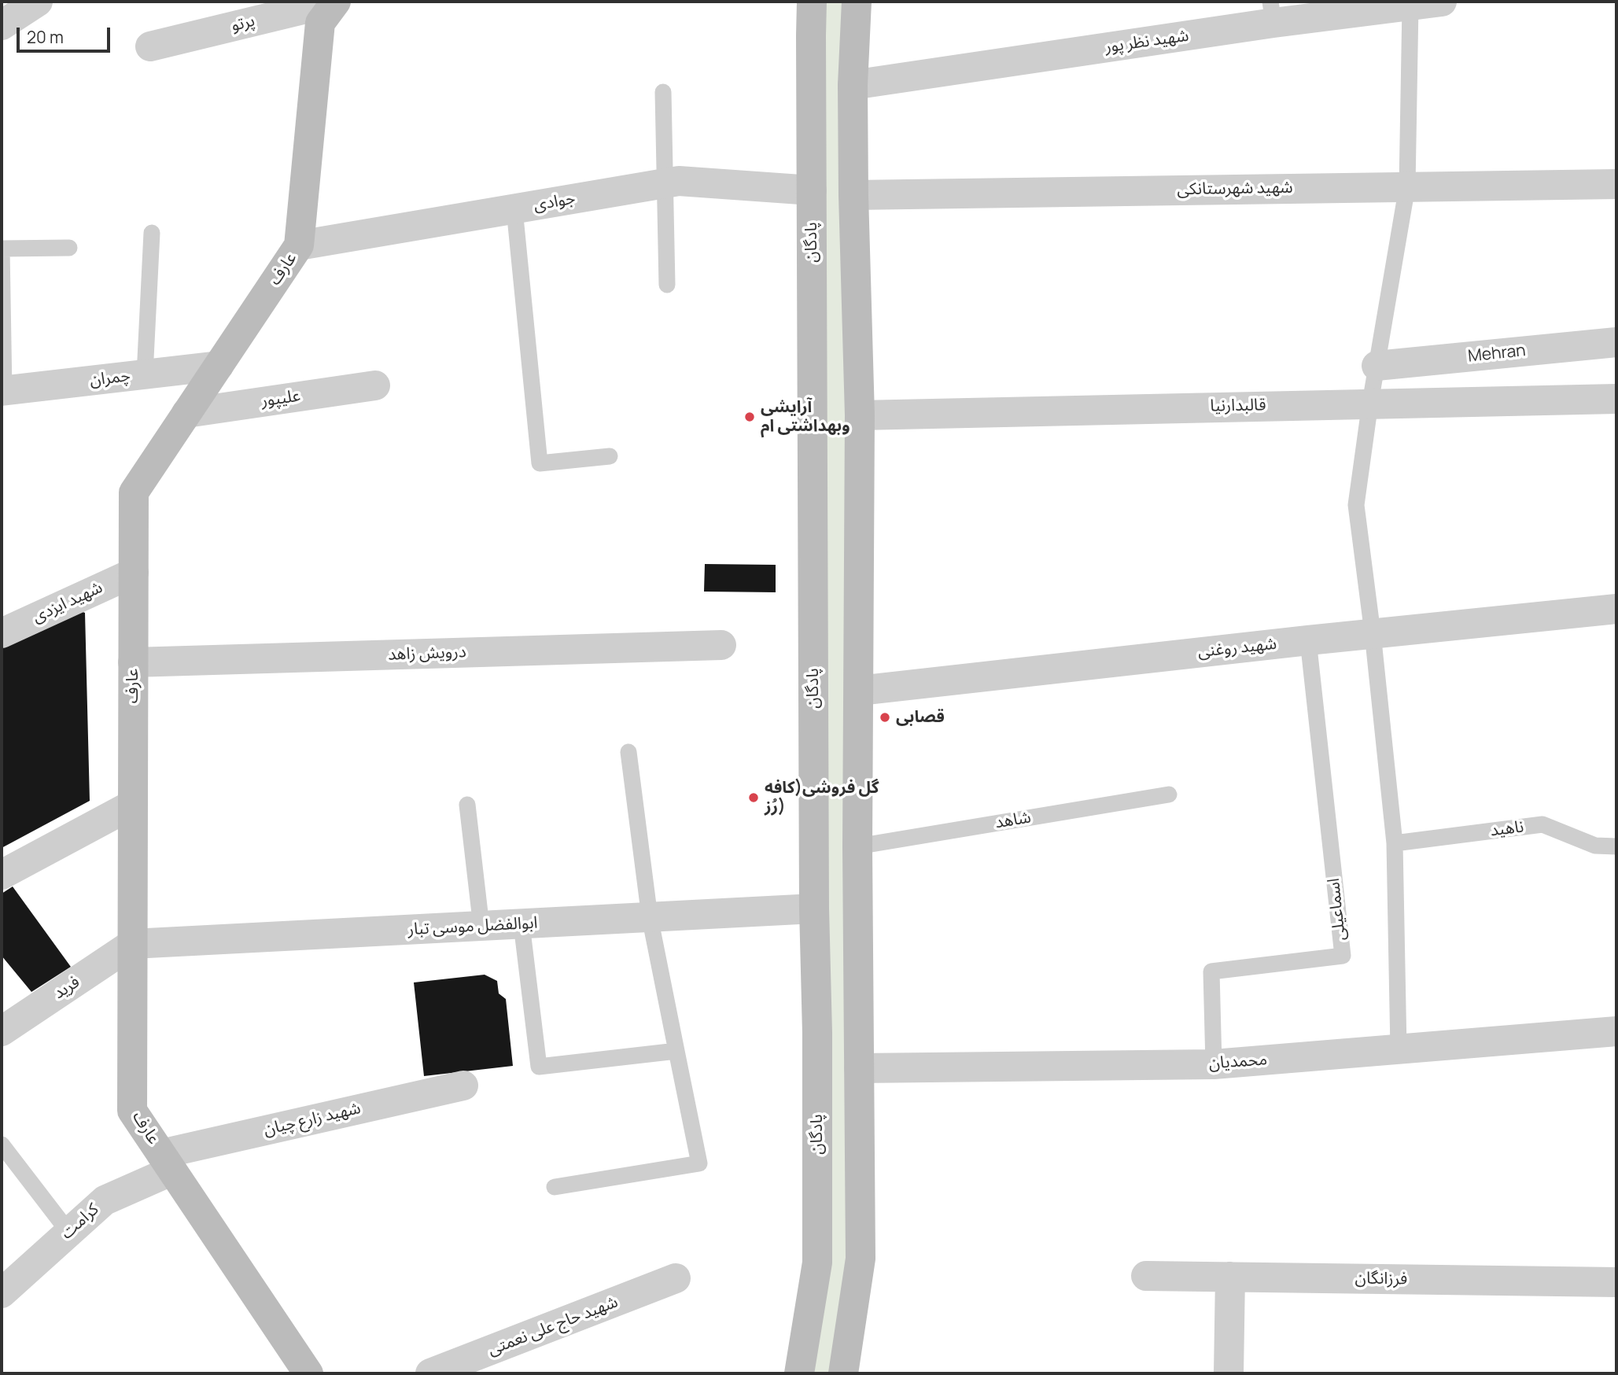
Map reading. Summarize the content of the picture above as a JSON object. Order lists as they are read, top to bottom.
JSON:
{
  "streets": {
    "main road": ["پادگان", "عارف"],
    "street": [
      "پرتو",
      "شهید نظر پور",
      "شهید شهرستانکی",
      "جوادی",
      "Mehran",
      "چمران",
      "علیپور",
      "قالبدارنیا",
      "شهید ایزدی",
      "شهید روغنی",
      "درویش زاهد",
      "ابوالفضل موسی تبار",
      "فرید",
      "محمدیان",
      "شهید زارع چیان",
      "کرامت",
      "فرزانگان",
      "شهید حاج علی نعمتی"
    ],
    "lane": ["شاهد", "ناهید", "اسماعيلی"]
  },
  "crossings": [
    ["پرتو", "عارف"],
    ["جوادی", "پادگان"],
    ["جوادی", "عارف"],
    ["پادگان", "ابوالفضل موسی تبار"],
    ["عارف", "چمران"],
    ["عارف", "علیپور"],
    ["عارف", "شهید ایزدی"],
    ["عارف", "درویش زاهد"],
    ["عارف", "ابوالفضل موسی تبار"],
    ["عارف", "فرید"],
    ["عارف", "شهید زارع چیان"],
    ["عارف", "کرامت"],
    ["شهید روغنی", "اسماعيلی"],
    ["اسماعيلی", "محمدیان"],
    ["ابوالفضل موسی تبار", "فرید"],
    ["شهید زارع چیان", "کرامت"]
  ],
  "places": ["آرایشی وبهداشتی ام", "قصابی", "گل فروشی(کافه رُز)"],
  "scale_bar": "20 m"
}
